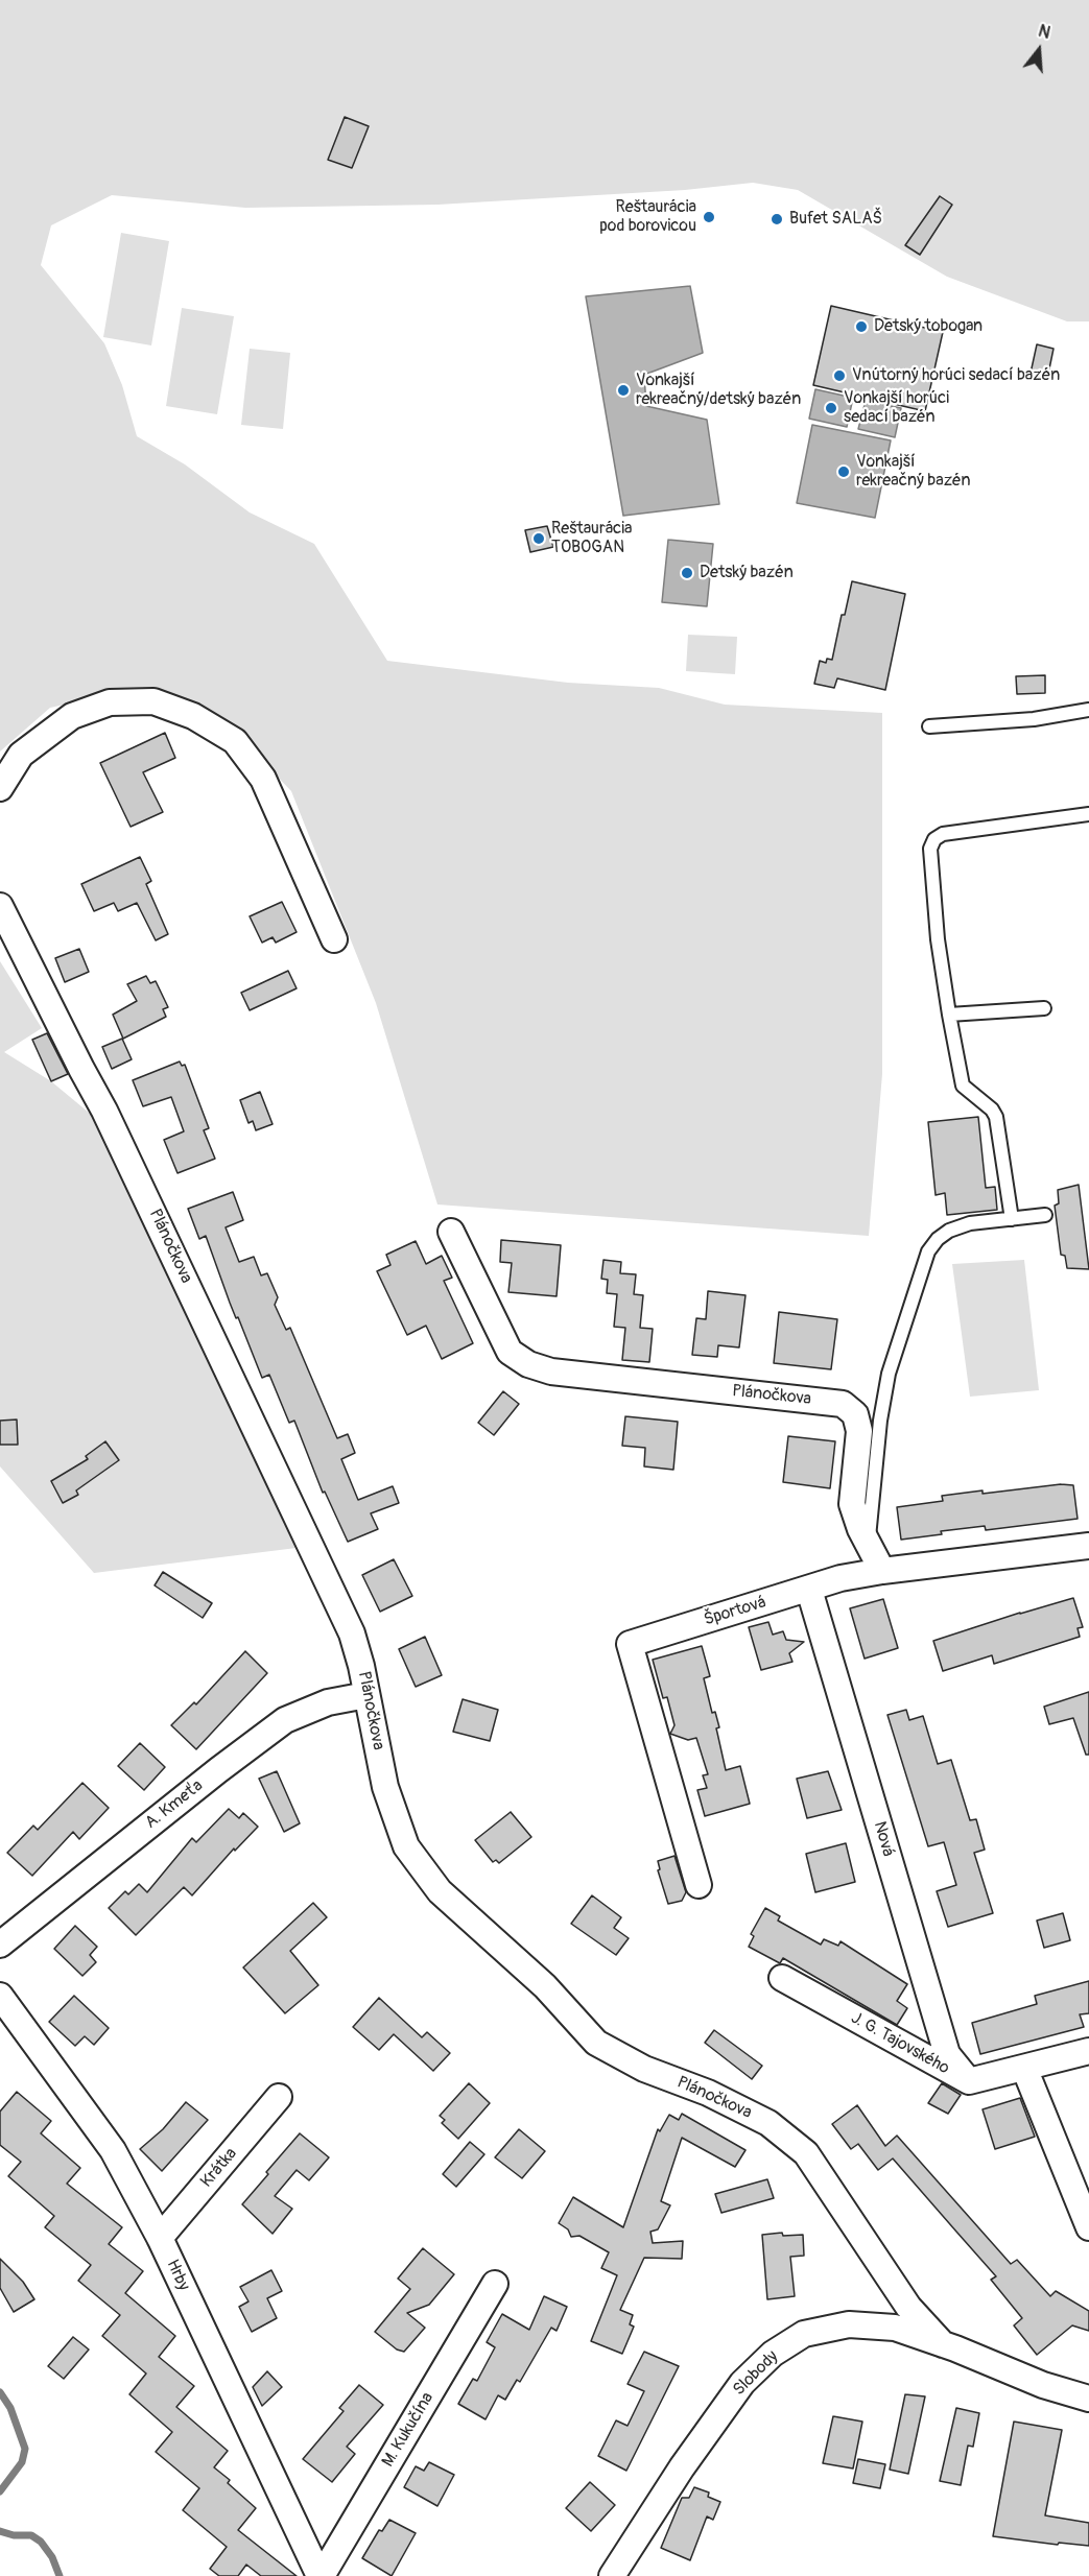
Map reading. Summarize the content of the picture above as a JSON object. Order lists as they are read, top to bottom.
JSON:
{
  "streets": {
    "street": [
      "Plánočkova",
      "Športová",
      "A. Kmeťa",
      "Nová",
      "J. G. Tajovského",
      "Krátka",
      "Hrby",
      "Slobody",
      "M. Kukučína"
    ]
  },
  "crossings": [
    ["Plánočkova", "Športová"],
    ["Plánočkova", "A. Kmeťa"],
    ["Plánočkova", "Slobody"],
    ["Športová", "Nová"],
    ["Nová", "J. G. Tajovského"],
    ["Krátka", "Hrby"],
    ["Hrby", "M. Kukučína"]
  ],
  "places": [
    "Reštaurácia pod borovicou",
    "Bufet SALAŠ",
    "Detský tobogan",
    "Vnútorný horúci sedací bazén",
    "Vonkajší rekreačný/detský bazén",
    "Vonkajší horúci sedací bazén",
    "Vonkajší rekreačný bazén",
    "Reštaurácia TOBOGAN",
    "Detský bazén"
  ],
  "north": "top"
}
